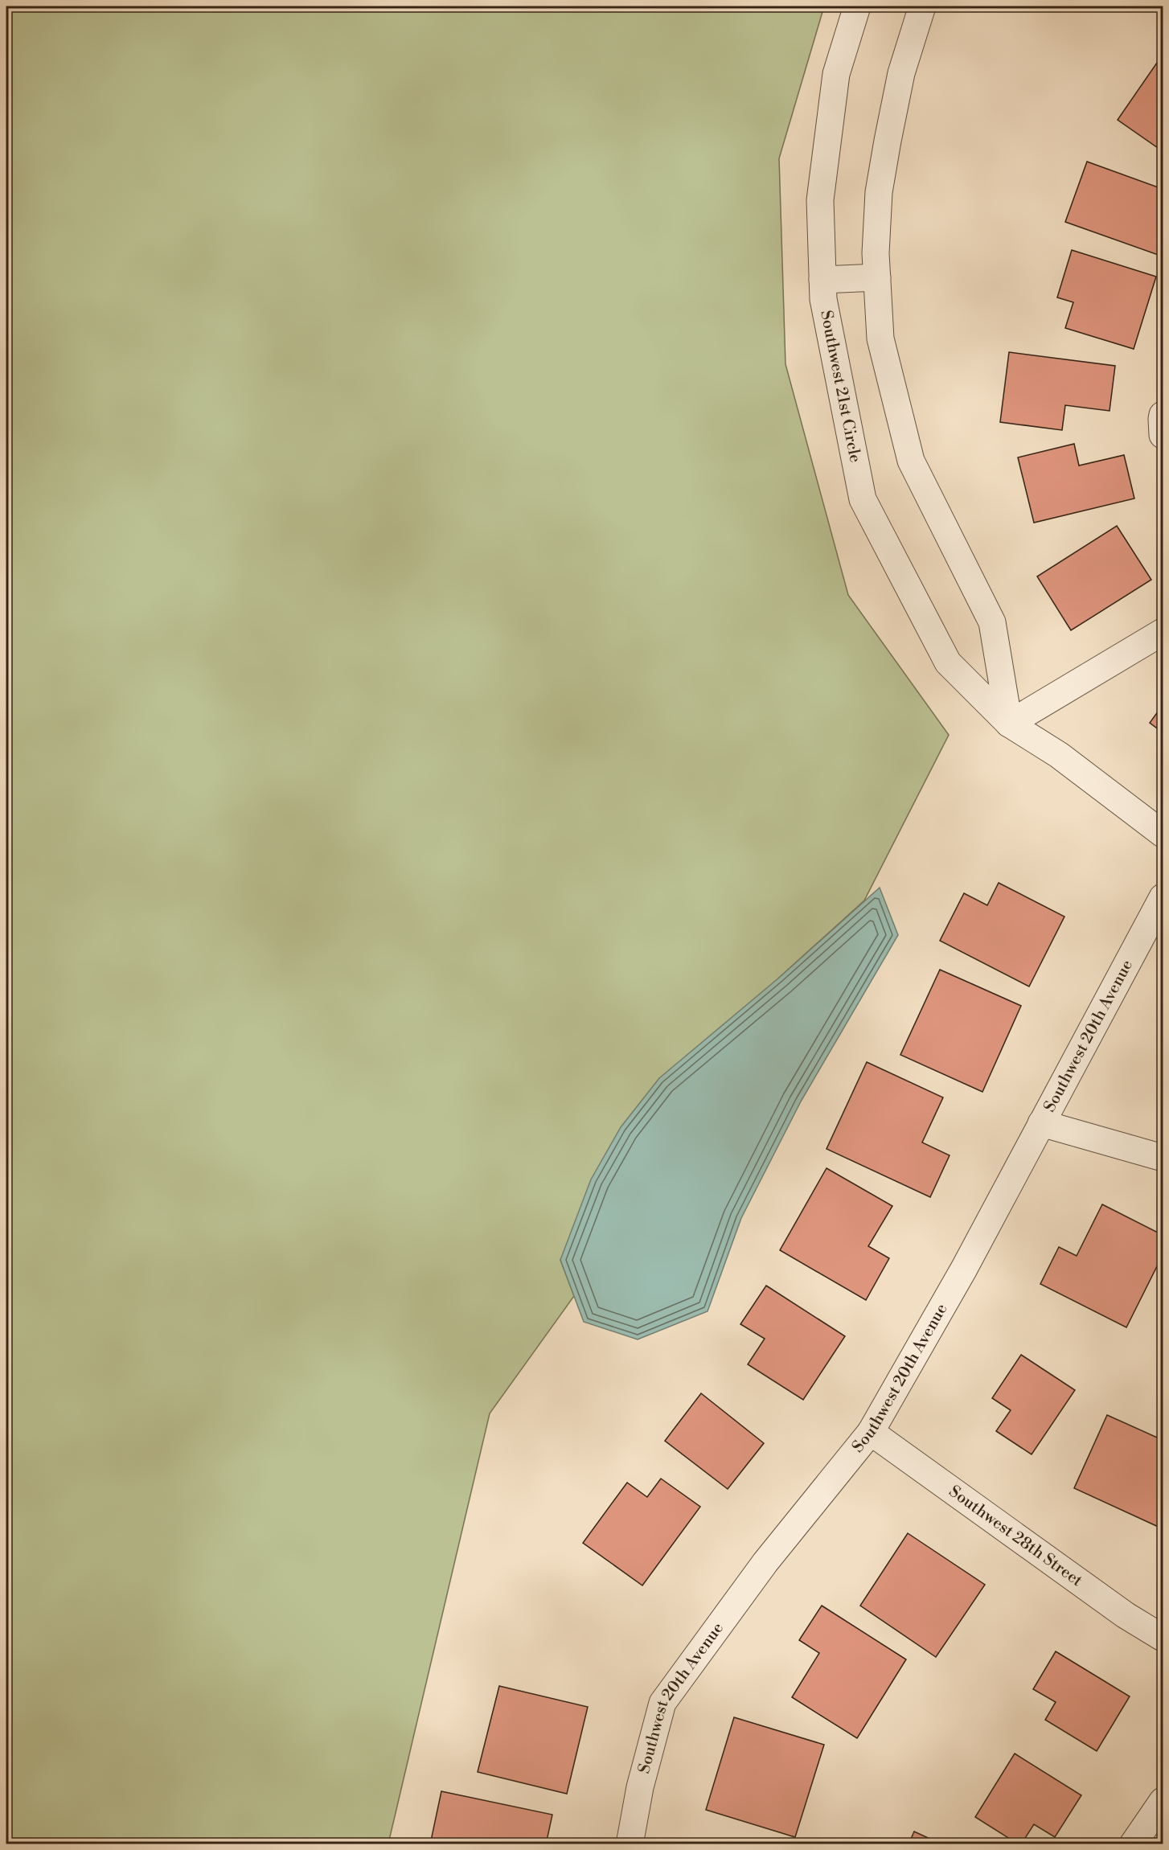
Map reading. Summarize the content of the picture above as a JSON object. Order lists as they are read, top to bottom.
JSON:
{
  "streets": {
    "street": ["Southwest 21st Circle", "Southwest 20th Avenue", "Southwest 28th Street"]
  },
  "crossings": [
    ["Southwest 20th Avenue", "Southwest 28th Street"]
  ]
}
